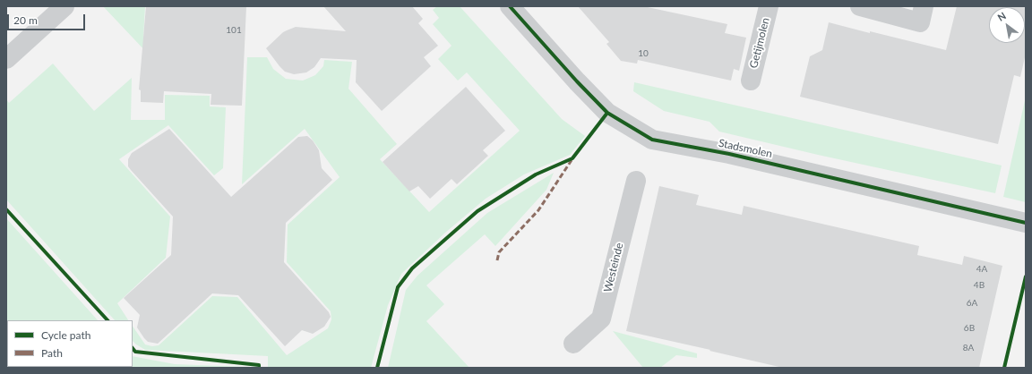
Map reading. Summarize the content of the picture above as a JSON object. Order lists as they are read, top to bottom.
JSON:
{
  "streets": {
    "street": ["Getijmolen", "Stadsmolen", "Westeinde"]
  },
  "house_numbers": [
    "101",
    "10",
    "4A",
    "4B",
    "6A",
    "6B",
    "8A"
  ],
  "legend": ["Cycle path", "Path"],
  "scale_bar": "20 m",
  "north": "top left"
}
